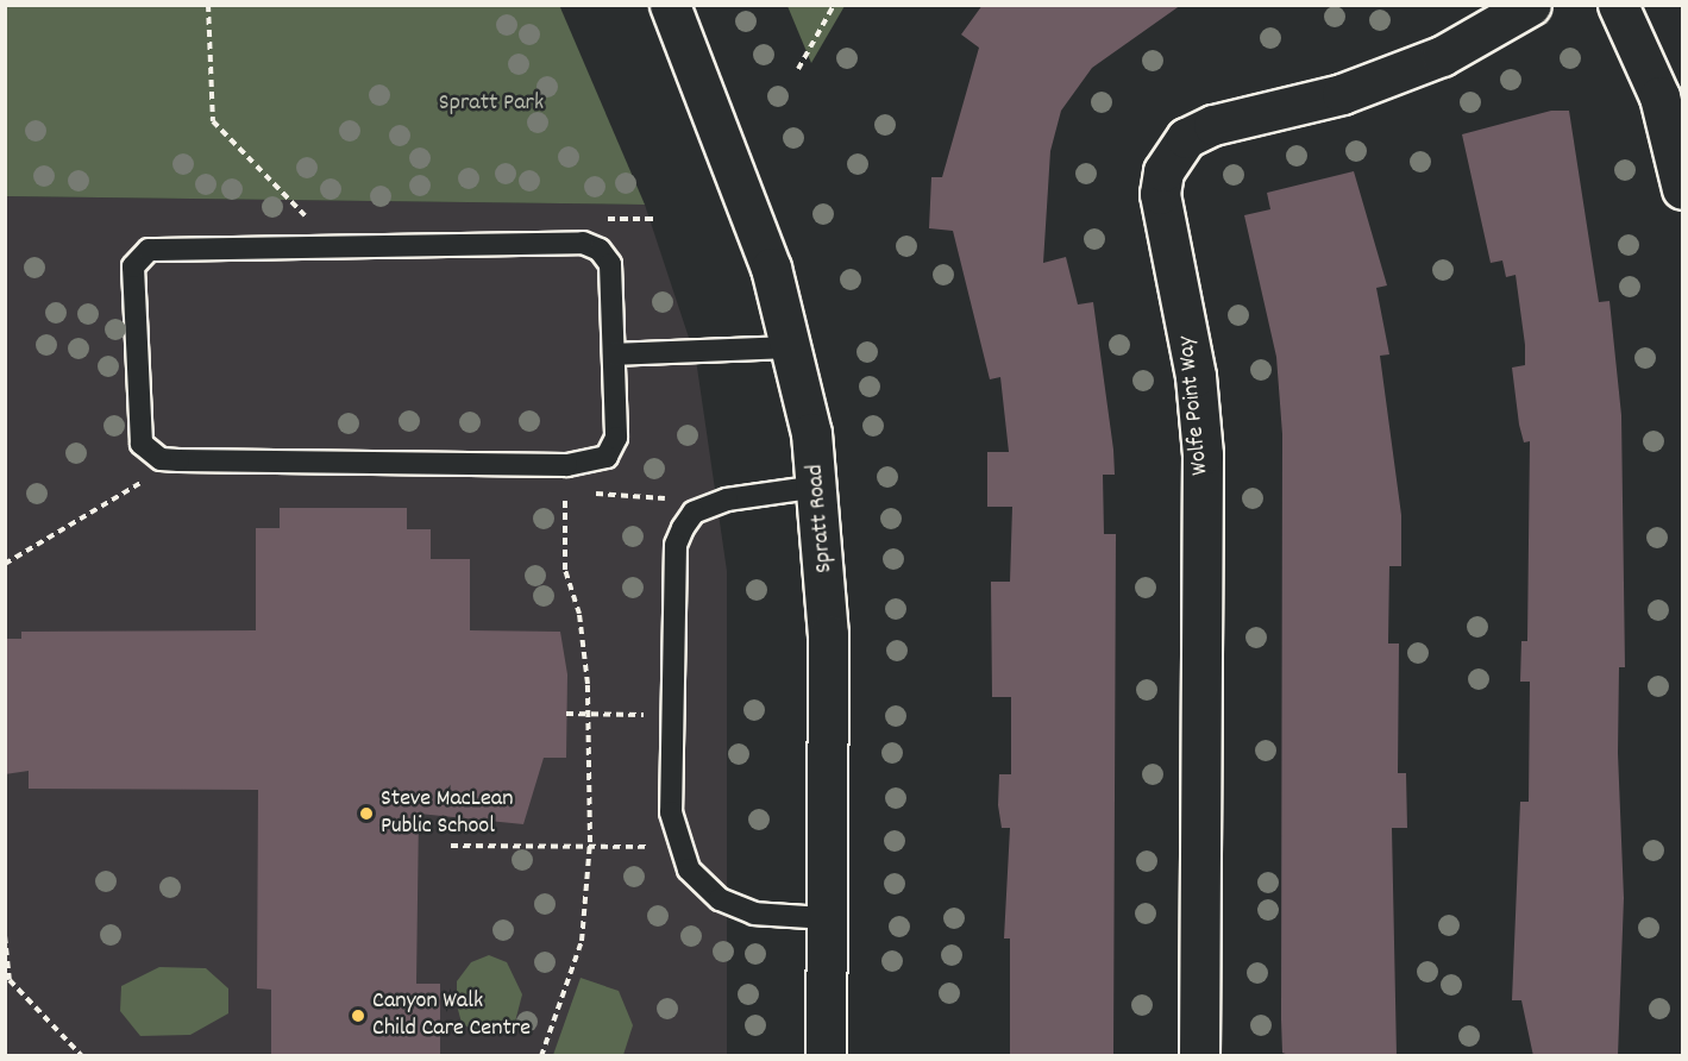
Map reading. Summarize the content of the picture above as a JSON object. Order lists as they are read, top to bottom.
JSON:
{
  "streets": {
    "street": ["Wolfe Point Way", "Spratt Road"]
  },
  "parks": ["Spratt Park"],
  "places": ["Steve MacLean Public School", "Canyon Walk Child Care Centre"]
}
